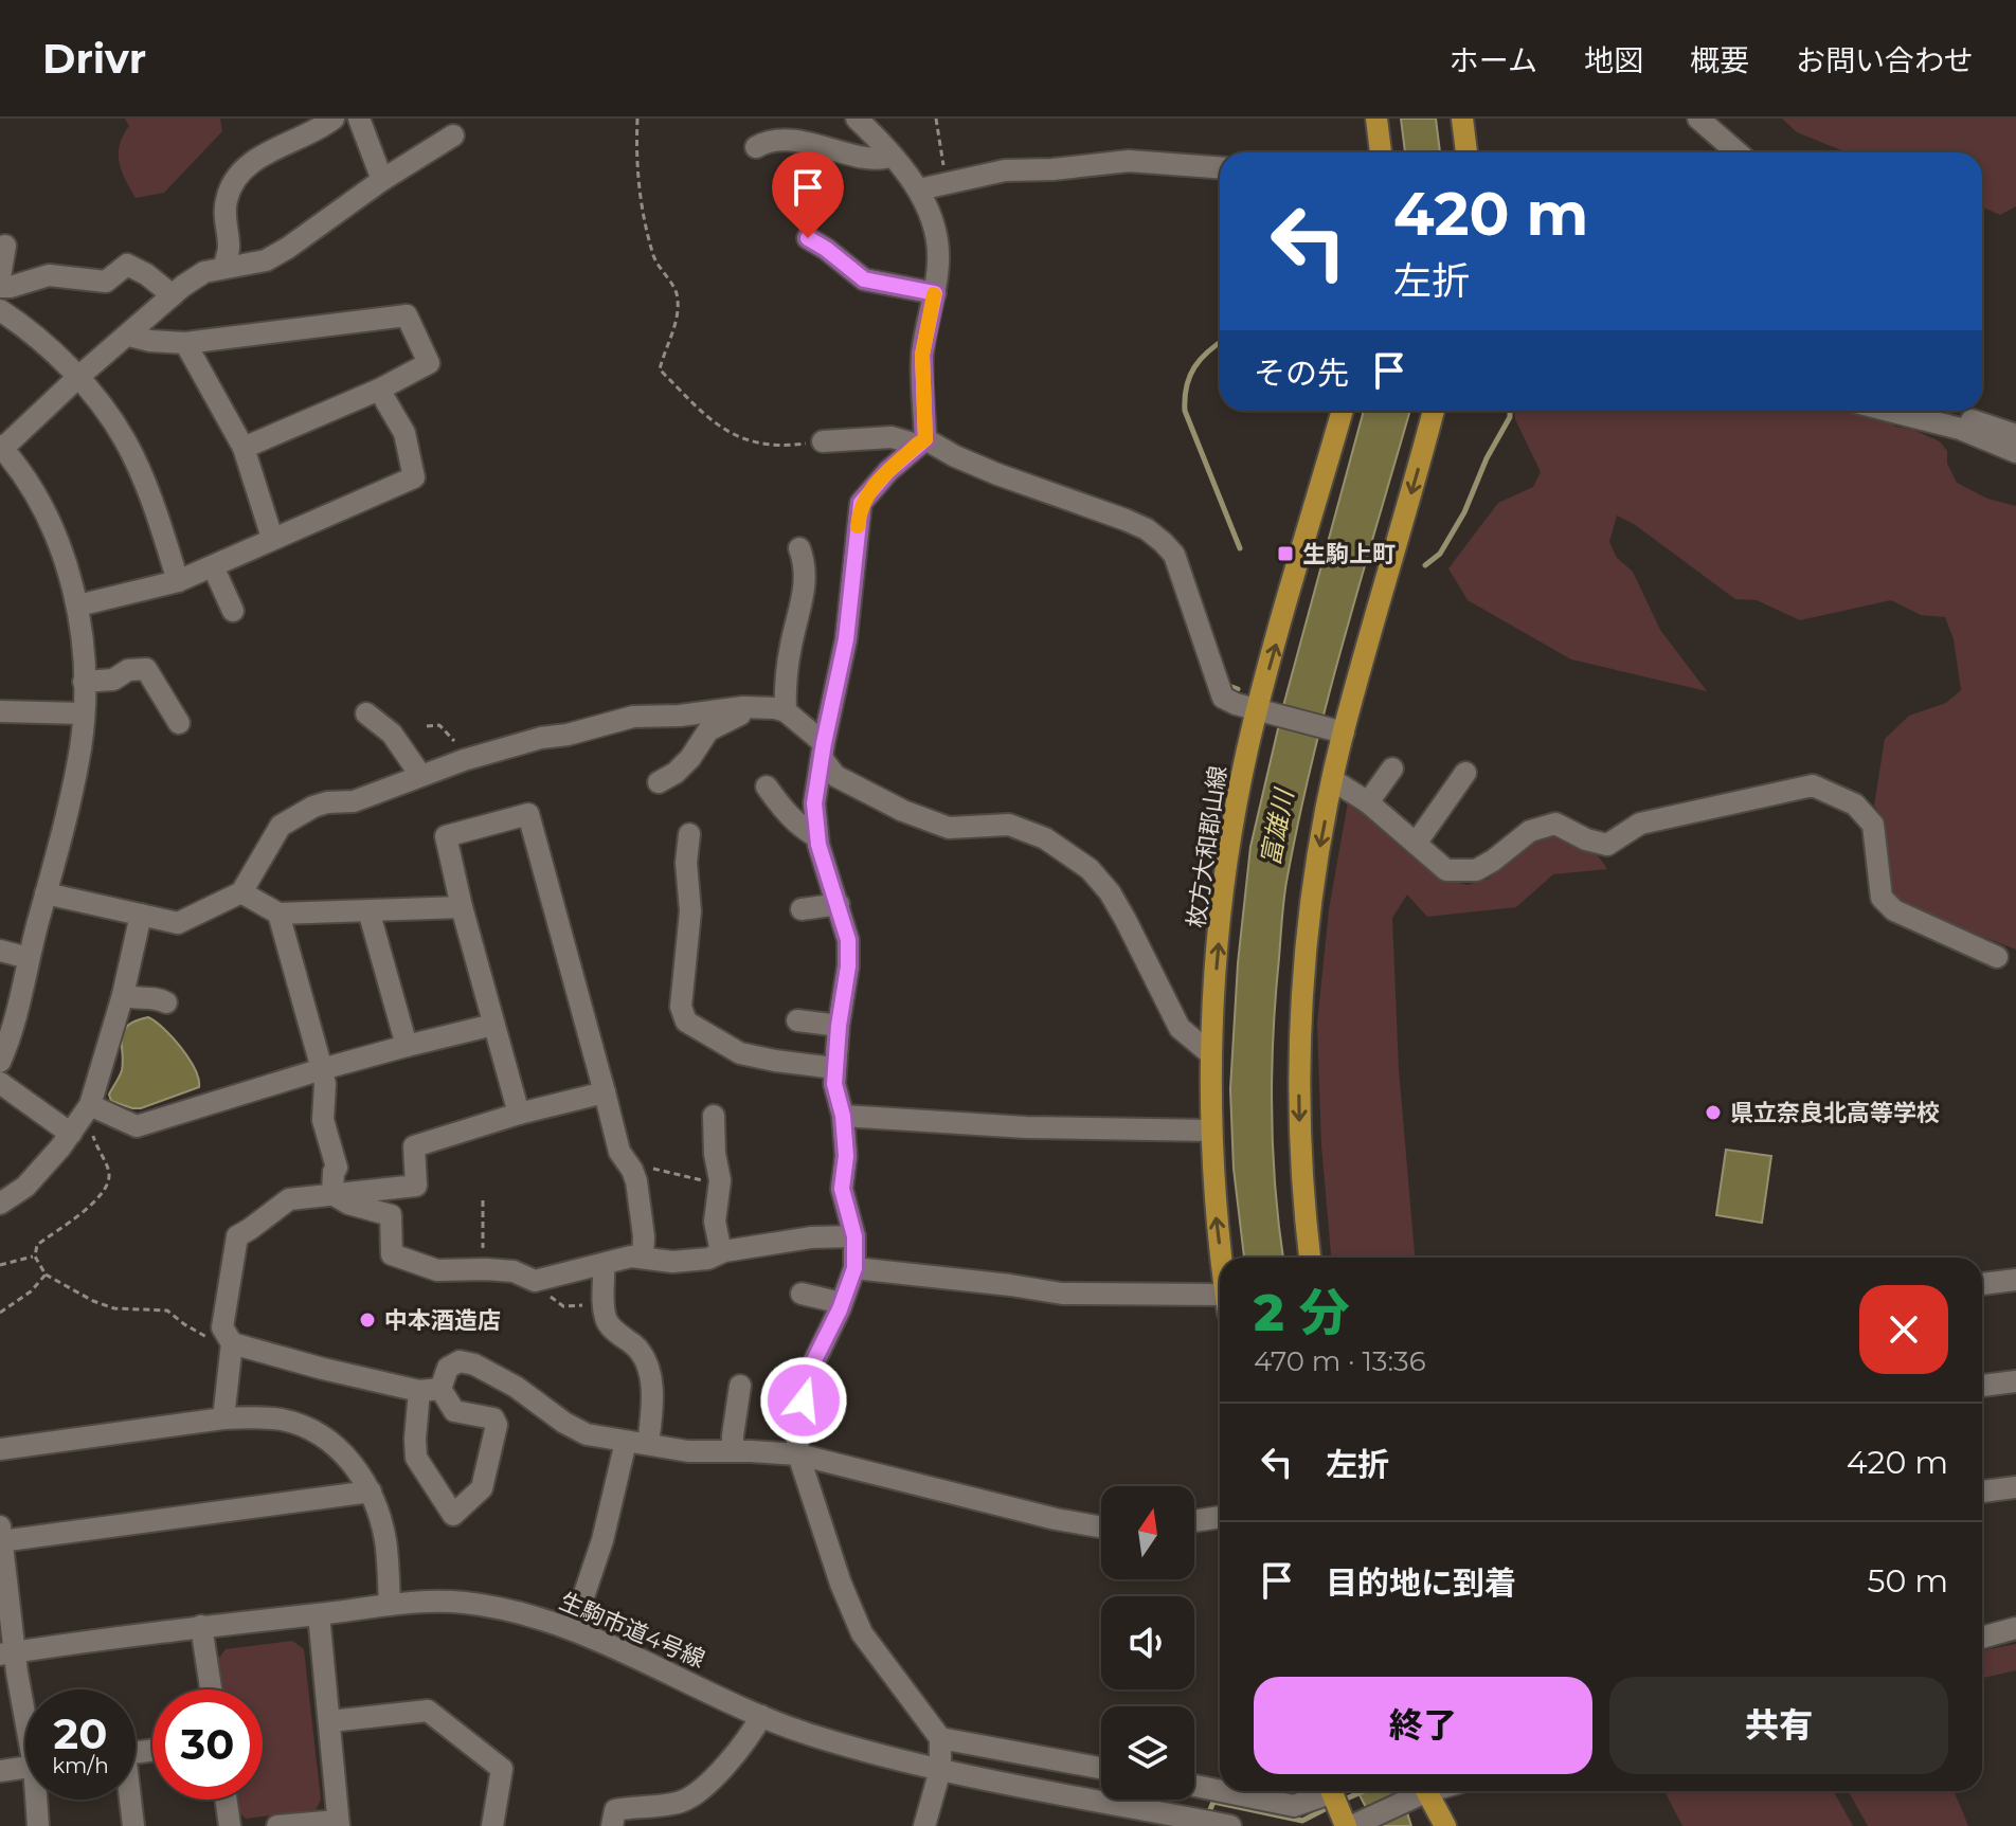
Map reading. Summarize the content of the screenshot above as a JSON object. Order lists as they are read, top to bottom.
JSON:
{
  "streets": {
    "main road": ["枚方大和郡山線"],
    "street": ["生駒市道4号線"]
  },
  "water": ["富雄川"],
  "places": {
    "transit": ["生駒上町"],
    "other": ["県立奈良北高等学校", "中本酒造店"]
  },
  "north": "top",
  "page": {
    "header": "Drivr",
    "nav": [
      "ホーム",
      "地図",
      "概要",
      "お問い合わせ"
    ],
    "turn": ["420 m", "左折"],
    "then": "その先",
    "heading": ["2 分", "470 m · 13:36"],
    "list": [
      {
        "name": "左折",
        "value": "420 m"
      },
      {
        "name": "目的地に到着",
        "value": "50 m"
      }
    ],
    "buttons": ["終了", "共有"],
    "speed": "20 km/h",
    "limit": "30"
  }
}
